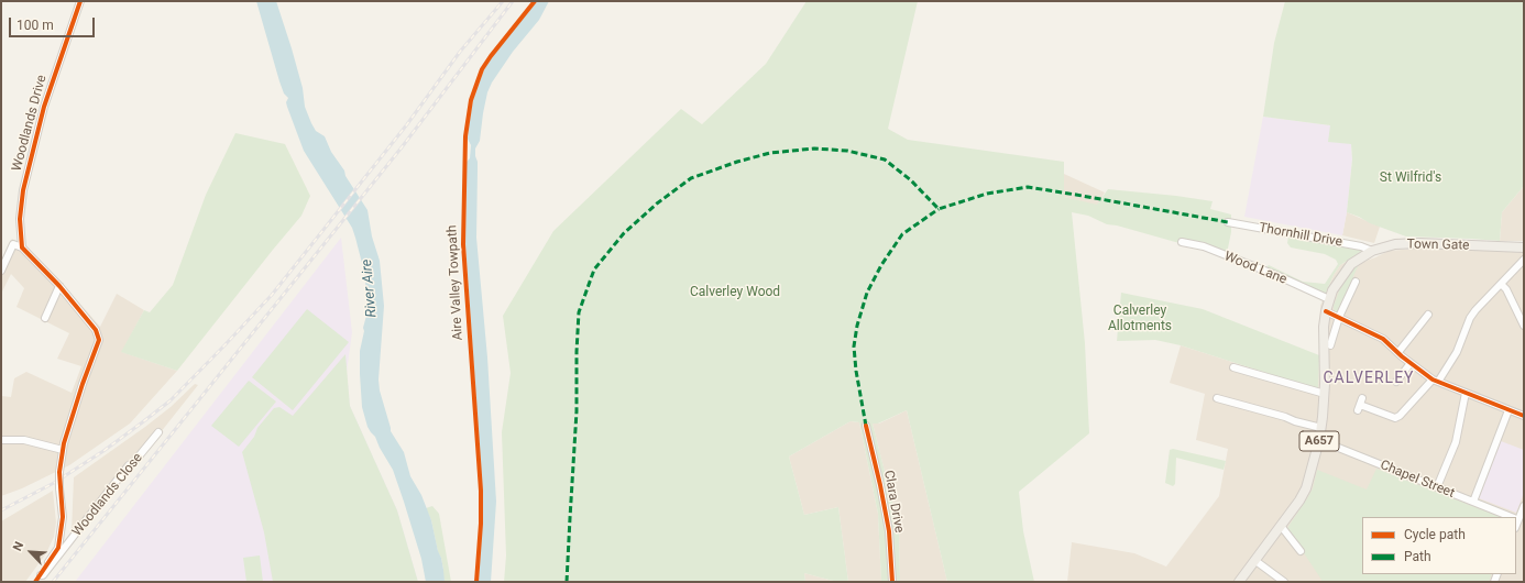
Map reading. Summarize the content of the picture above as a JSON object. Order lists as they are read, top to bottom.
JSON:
{
  "streets": {
    "main road": ["Town Gate", "A657"],
    "street": [
      "Woodlands Drive",
      "Thornhill Drive",
      "Wood Lane",
      "Chapel Street",
      "Woodlands Close",
      "Clara Drive"
    ],
    "cycle path": ["Aire Valley Towpath"]
  },
  "crossings": [
    ["Thornhill Drive", "Town Gate"],
    ["Town Gate", "Wood Lane"],
    ["Town Gate", "A657"],
    ["Wood Lane", "A657"],
    ["A657", "Chapel Street"]
  ],
  "districts": ["CALVERLEY"],
  "water": ["River Aire"],
  "parks": ["St Wilfrid's", "Calverley Wood", "Calverley Allotments"],
  "legend": ["Cycle path", "Path"],
  "scale_bar": "100 m",
  "north": "top left"
}
